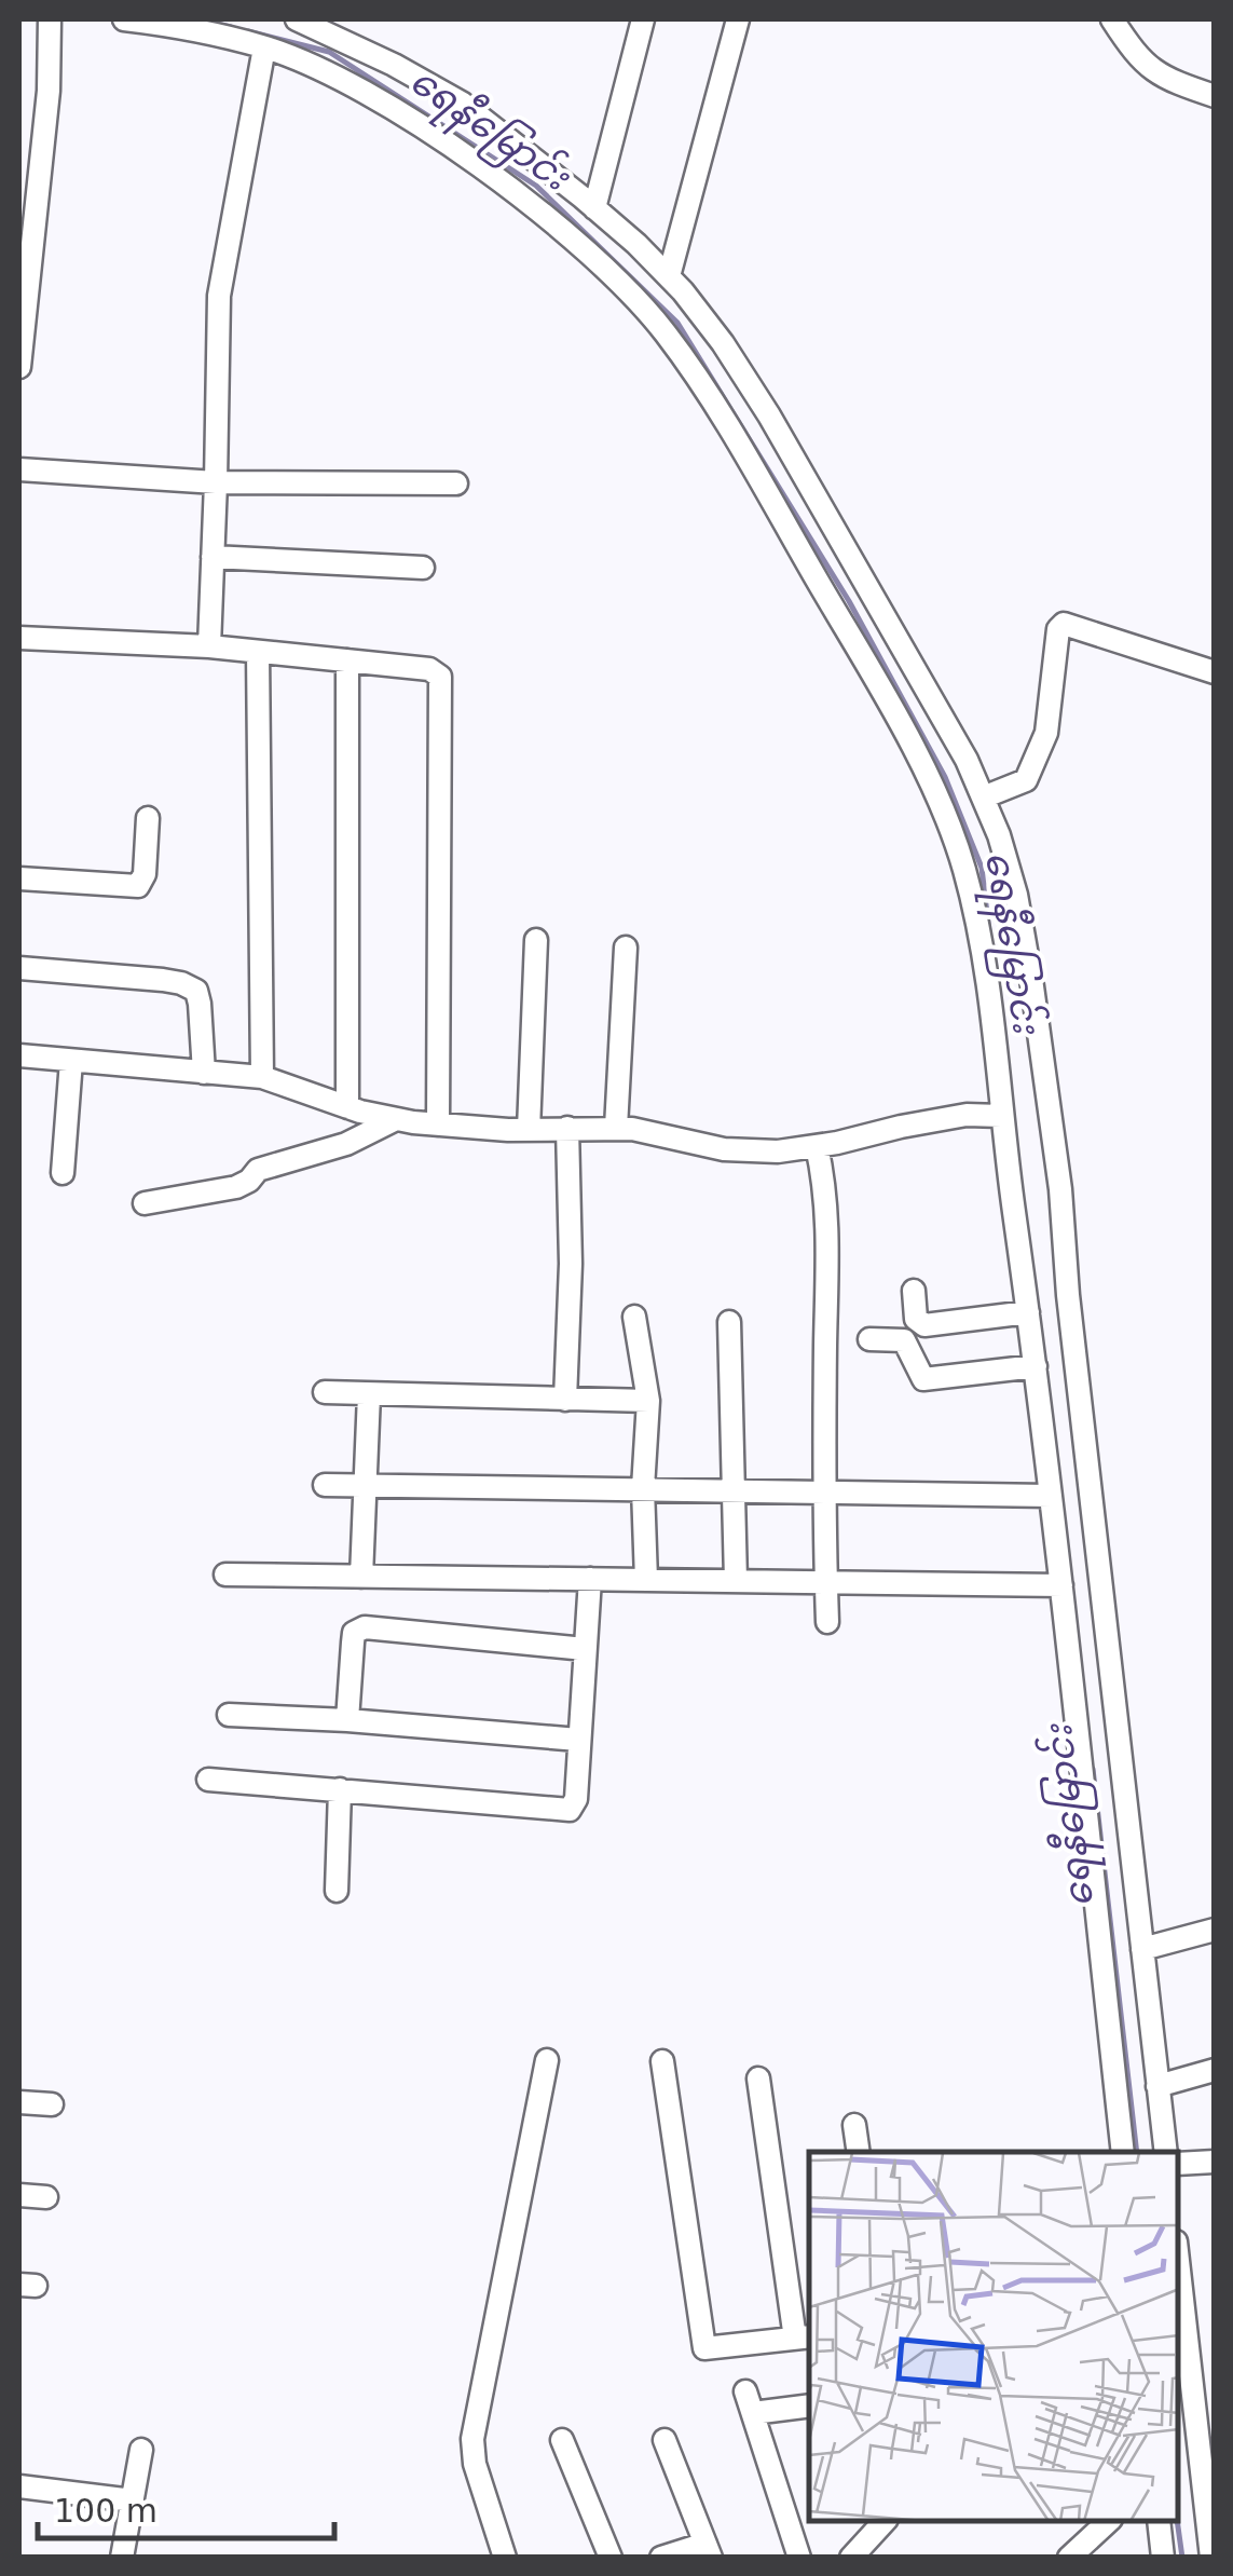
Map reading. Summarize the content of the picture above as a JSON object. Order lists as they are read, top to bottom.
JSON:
{
  "water": ["ရေနီမြောင်း"],
  "scale_bar": "100 m"
}
